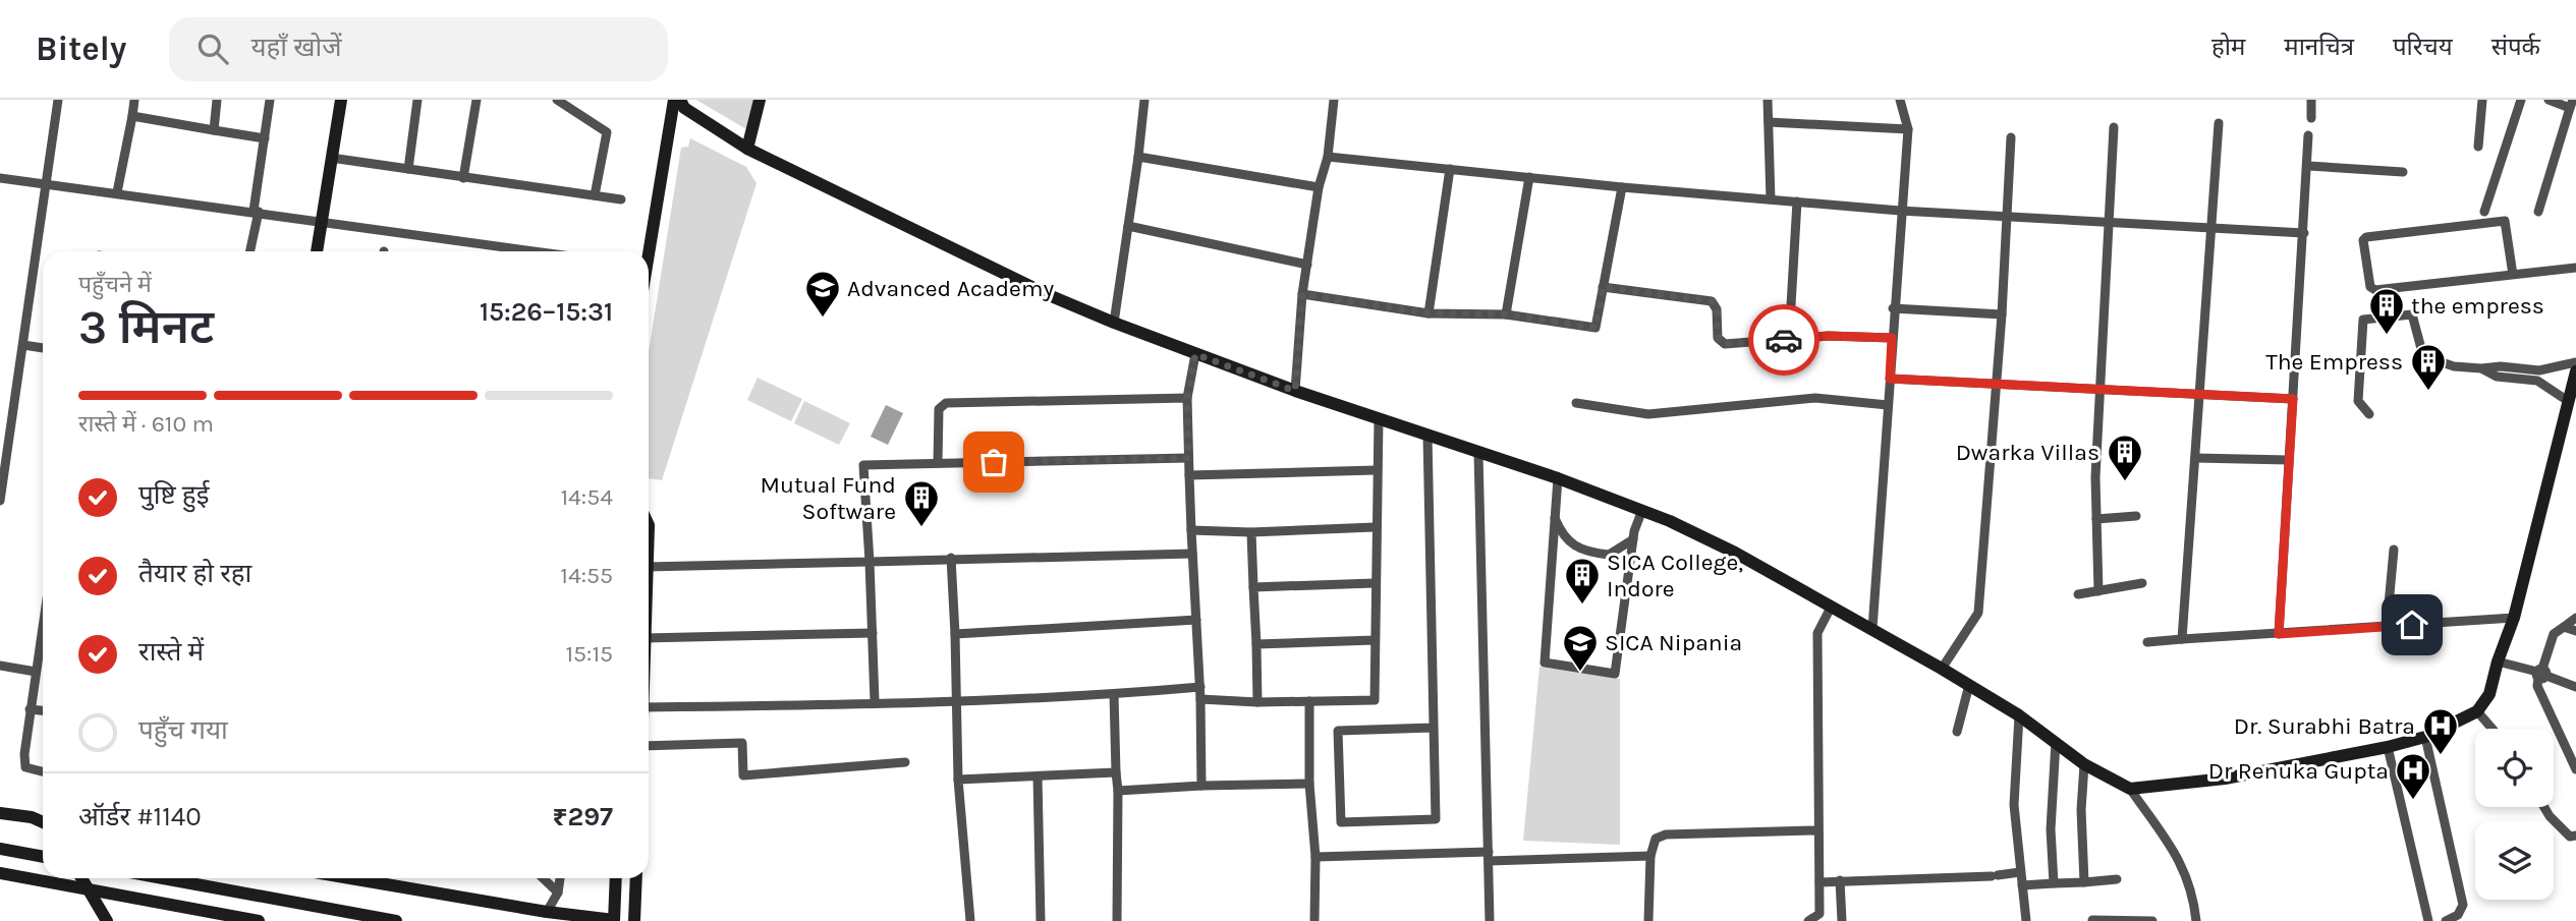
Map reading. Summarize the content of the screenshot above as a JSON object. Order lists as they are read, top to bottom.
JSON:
{
  "places": {
    "school or university": ["Advanced Academy", "SICA Nipania"],
    "building": [
      "the empress",
      "The Empress",
      "Dwarka Villas",
      "Mutual Fund Software",
      "SICA College, Indore"
    ],
    "hospital": ["Dr. Surabhi Batra", "Dr Renuka Gupta"]
  },
  "page": {
    "header": "Bitely",
    "search": "यहाँ खोजें",
    "nav": [
      "होम",
      "मानचित्र",
      "परिचय",
      "संपर्क"
    ],
    "heading": ["3 मिनट", "पहुँचने में", "15:26–15:31"],
    "panel": ["ऑर्डर #1140", "₹297"],
    "bar": "रास्ते में · 610 m",
    "list": [
      ["पुष्टि हुई", "14:54"],
      ["तैयार हो रहा", "14:55"],
      ["रास्ते में", "15:15"],
      "पहुँच गया"
    ]
  }
}
